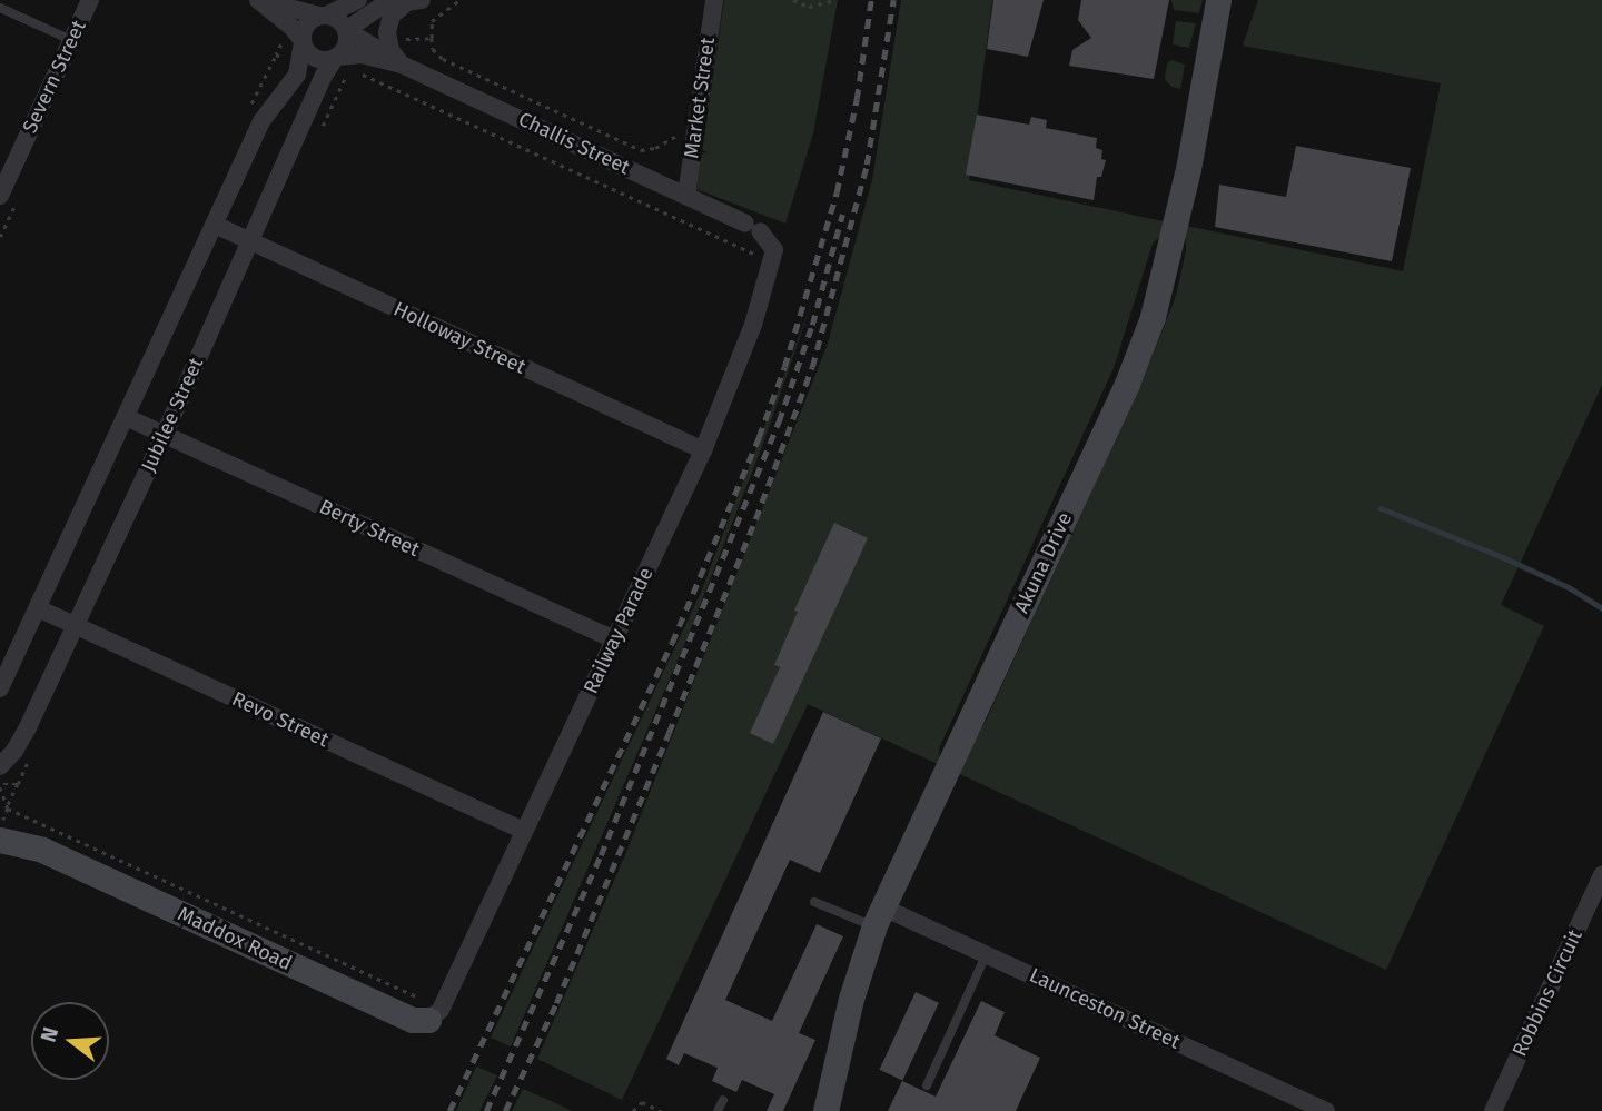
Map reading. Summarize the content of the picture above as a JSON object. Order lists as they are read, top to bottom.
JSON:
{
  "streets": {
    "street": [
      "Severn Street",
      "Market Street",
      "Challis Street",
      "Holloway Street",
      "Jubilee Street",
      "Berty Street",
      "Akuna Drive",
      "Railway Parade",
      "Revo Street",
      "Maddox Road",
      "Robbins Circuit",
      "Launceston Street"
    ]
  },
  "crossings": [
    ["Market Street", "Challis Street"],
    ["Challis Street", "Jubilee Street"],
    ["Challis Street", "Railway Parade"],
    ["Holloway Street", "Jubilee Street"],
    ["Holloway Street", "Railway Parade"],
    ["Jubilee Street", "Berty Street"],
    ["Jubilee Street", "Revo Street"],
    ["Berty Street", "Railway Parade"],
    ["Akuna Drive", "Launceston Street"],
    ["Railway Parade", "Revo Street"],
    ["Railway Parade", "Maddox Road"]
  ],
  "north": "left"
}
